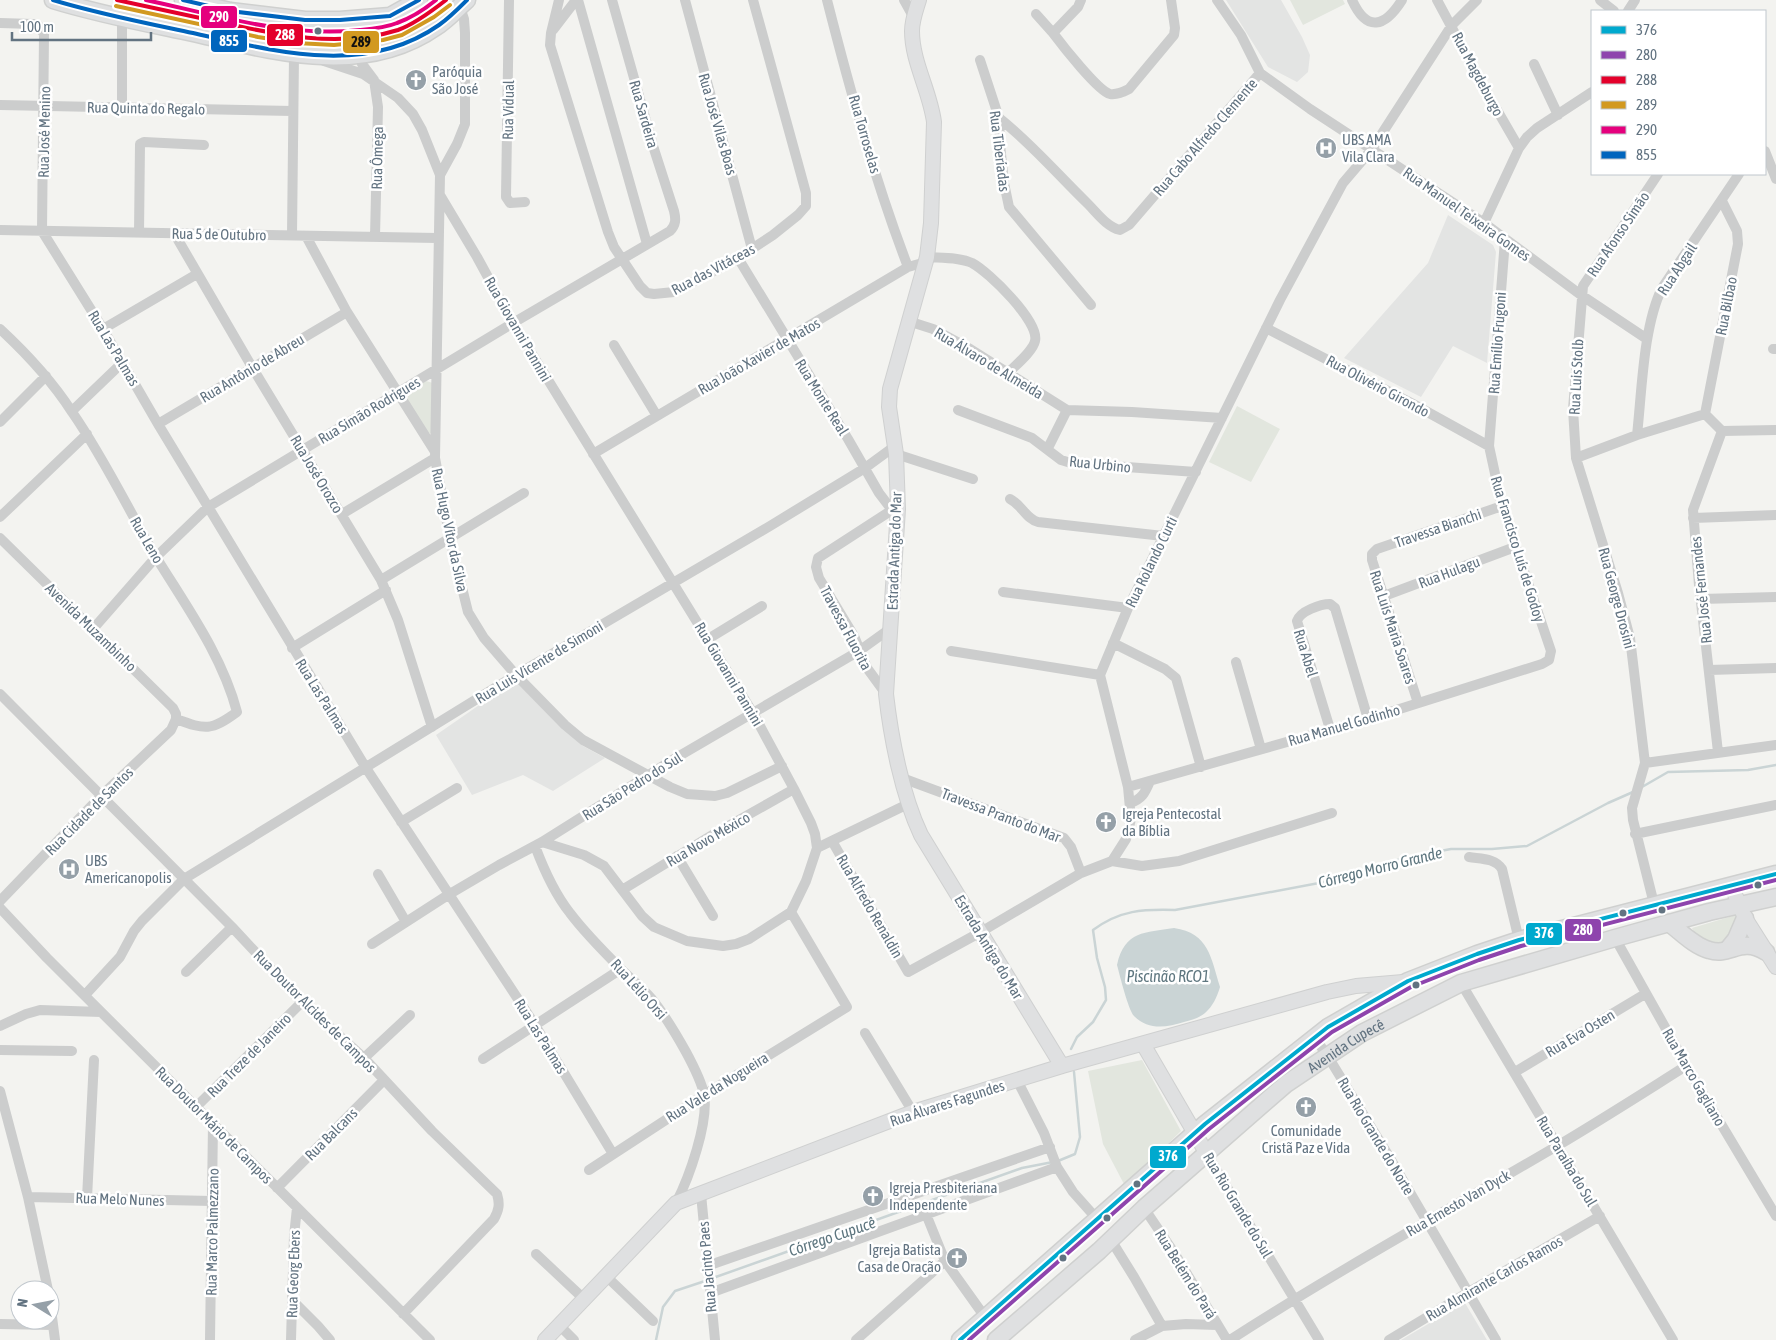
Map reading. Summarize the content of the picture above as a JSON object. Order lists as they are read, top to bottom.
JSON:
{
  "streets": {
    "main road": ["Avenida Cupecê"],
    "street": [
      "Rua Magdeburgo",
      "Rua Quinta do Regalo",
      "Rua Vidual",
      "Rua Sardeira",
      "Rua José Vilas Boas",
      "Rua José Menino",
      "Rua Torroselas",
      "Rua Cabo Alfredo Clemente",
      "Rua Tiberíadas",
      "Rua Ômega",
      "Rua Manuel Teixeira Gomes",
      "Rua 5 de Outubro",
      "Rua Afonso Simão",
      "Rua das Vitáceas",
      "Rua Abgail",
      "Rua Bilbao",
      "Rua Giovanni Pannini",
      "Rua Emílio Frugoni",
      "Rua Las Palmas",
      "Rua João Xavier de Matos",
      "Rua Álvaro de Almeida",
      "Rua Antônio de Abreu",
      "Rua Luis Stolb",
      "Rua Olivério Girondo",
      "Rua Monte Real",
      "Rua Simão Rodrigues",
      "Rua Urbino",
      "Rua José Orozco",
      "Travessa Bianchi",
      "Rua Hugo Vitor da Silva",
      "Rua Leno",
      "Rua Francisco Luís de Godoy",
      "Estrada Antiga do Mar",
      "Rua Rolando Curti",
      "Rua Hulagu",
      "Rua José Fernandes",
      "Rua George Drosini",
      "Avenida Muzambinho",
      "Rua Luís Maria Soares",
      "Travessa Fluorita",
      "Rua Abel",
      "Rua Luis Vicente de Simoni",
      "Rua Manuel Godinho",
      "Rua São Pedro do Sul",
      "Rua Cidade de Santos",
      "Travessa Pranto do Mar",
      "Rua Novo México",
      "Rua Alfredo Renaldin",
      "Rua Lélio Orsi",
      "Rua Doutor Alcides de Campos",
      "Rua Eva Osten",
      "Rua Treze de Janeiro",
      "Rua Marco Gagliano",
      "Rua Vale da Nogueira",
      "Rua Álvares Fagundes",
      "Rua Doutor Mário de Campos",
      "Rua Balcans",
      "Rua Rio Grande do Norte",
      "Rua Paraíba do Sul",
      "Rua Melo Nunes",
      "Rua Ernesto Van Dyck",
      "Rua Rio Grande do Sul",
      "Rua Marco Palmezzano",
      "Rua Jacinto Paes",
      "Rua Georg Ebers",
      "Rua Belém do Pará",
      "Rua Almirante Carlos Ramos"
    ]
  },
  "crossings": [
    ["Rua Magdeburgo", "Rua Rolando Curti"],
    ["Rua Quinta do Regalo", "Rua José Menino"],
    ["Rua Sardeira", "Rua Simão Rodrigues"],
    ["Rua José Vilas Boas", "Rua das Vitáceas"],
    ["Rua José Menino", "Rua 5 de Outubro"],
    ["Rua José Menino", "Rua Las Palmas"],
    ["Rua Torroselas", "Rua João Xavier de Matos"],
    ["Rua Cabo Alfredo Clemente", "Rua Tiberíadas"],
    ["Rua Cabo Alfredo Clemente", "Rua Manuel Teixeira Gomes"],
    ["Rua Ômega", "Rua 5 de Outubro"],
    ["Rua Ômega", "Rua Hugo Vitor da Silva"],
    ["Rua Manuel Teixeira Gomes", "Rua Afonso Simão"],
    ["Rua Manuel Teixeira Gomes", "Rua Abgail"],
    ["Rua Manuel Teixeira Gomes", "Rua Emílio Frugoni"],
    ["Rua Manuel Teixeira Gomes", "Rua Luis Stolb"],
    ["Rua Manuel Teixeira Gomes", "Rua Rolando Curti"],
    ["Rua 5 de Outubro", "Rua Las Palmas"],
    ["Rua 5 de Outubro", "Rua José Orozco"],
    ["Rua 5 de Outubro", "Rua Hugo Vitor da Silva"],
    ["Rua Afonso Simão", "Rua Luis Stolb"],
    ["Rua das Vitáceas", "Rua Monte Real"],
    ["Rua das Vitáceas", "Rua Simão Rodrigues"],
    ["Rua Abgail", "Rua Bilbao"],
    ["Rua Giovanni Pannini", "Rua João Xavier de Matos"],
    ["Rua Giovanni Pannini", "Rua Simão Rodrigues"],
    ["Rua Giovanni Pannini", "Rua Hugo Vitor da Silva"],
    ["Rua Giovanni Pannini", "Rua Luis Vicente de Simoni"],
    ["Rua Giovanni Pannini", "Rua São Pedro do Sul"],
    ["Rua Giovanni Pannini", "Rua Novo México"],
    ["Rua Emílio Frugoni", "Rua Olivério Girondo"],
    ["Rua Emílio Frugoni", "Rua Francisco Luís de Godoy"],
    ["Rua Las Palmas", "Rua Antônio de Abreu"],
    ["Rua Las Palmas", "Rua Simão Rodrigues"],
    ["Rua Las Palmas", "Rua Luis Vicente de Simoni"],
    ["Rua Las Palmas", "Rua São Pedro do Sul"],
    ["Rua Las Palmas", "Rua Vale da Nogueira"],
    ["Rua João Xavier de Matos", "Rua Monte Real"],
    ["Rua João Xavier de Matos", "Estrada Antiga do Mar"],
    ["Rua Álvaro de Almeida", "Estrada Antiga do Mar"],
    ["Rua Álvaro de Almeida", "Rua Rolando Curti"],
    ["Rua Antônio de Abreu", "Rua José Orozco"],
    ["Rua Luis Stolb", "Rua George Drosini"],
    ["Rua Olivério Girondo", "Rua Francisco Luís de Godoy"],
    ["Rua Olivério Girondo", "Rua Rolando Curti"],
    ["Rua Monte Real", "Estrada Antiga do Mar"],
    ["Rua Monte Real", "Travessa Fluorita"],
    ["Rua Monte Real", "Rua Luis Vicente de Simoni"],
    ["Rua Simão Rodrigues", "Rua José Orozco"],
    ["Rua Simão Rodrigues", "Rua Hugo Vitor da Silva"],
    ["Rua Simão Rodrigues", "Rua Leno"],
    ["Rua Simão Rodrigues", "Avenida Muzambinho"],
    ["Rua Urbino", "Rua Rolando Curti"],
    ["Rua José Orozco", "Rua Luis Vicente de Simoni"],
    ["Travessa Bianchi", "Rua Francisco Luís de Godoy"],
    ["Travessa Bianchi", "Rua Luís Maria Soares"],
    ["Rua Hugo Vitor da Silva", "Rua Luis Vicente de Simoni"],
    ["Rua Hugo Vitor da Silva", "Rua São Pedro do Sul"],
    ["Rua Leno", "Avenida Muzambinho"],
    ["Rua Leno", "Rua Cidade de Santos"],
    ["Rua Francisco Luís de Godoy", "Rua Hulagu"],
    ["Rua Francisco Luís de Godoy", "Rua Manuel Godinho"],
    ["Estrada Antiga do Mar", "Travessa Fluorita"],
    ["Estrada Antiga do Mar", "Rua Luis Vicente de Simoni"],
    ["Estrada Antiga do Mar", "Rua São Pedro do Sul"],
    ["Estrada Antiga do Mar", "Travessa Pranto do Mar"],
    ["Estrada Antiga do Mar", "Rua Alfredo Renaldin"],
    ["Estrada Antiga do Mar", "Rua Álvares Fagundes"],
    ["Rua Hulagu", "Rua Luís Maria Soares"],
    ["Rua George Drosini", "Avenida Cupecê"],
    ["Avenida Muzambinho", "Rua Cidade de Santos"],
    ["Rua Luís Maria Soares", "Rua Manuel Godinho"],
    ["Travessa Fluorita", "Rua São Pedro do Sul"],
    ["Rua Abel", "Rua Manuel Godinho"],
    ["Rua Luis Vicente de Simoni", "Rua Doutor Alcides de Campos"],
    ["Rua Luis Vicente de Simoni", "Rua Doutor Mário de Campos"],
    ["Rua São Pedro do Sul", "Rua Lélio Orsi"],
    ["Rua Cidade de Santos", "Rua Doutor Alcides de Campos"],
    ["Rua Lélio Orsi", "Rua Vale da Nogueira"],
    ["Rua Lélio Orsi", "Rua Álvares Fagundes"],
    ["Rua Doutor Alcides de Campos", "Rua Treze de Janeiro"],
    ["Rua Doutor Alcides de Campos", "Rua Doutor Mário de Campos"],
    ["Rua Doutor Alcides de Campos", "Rua Balcans"],
    ["Rua Eva Osten", "Rua Marco Gagliano"],
    ["Rua Eva Osten", "Rua Paraíba do Sul"],
    ["Avenida Cupecê", "Rua Marco Gagliano"],
    ["Avenida Cupecê", "Rua Álvares Fagundes"],
    ["Avenida Cupecê", "Rua Rio Grande do Norte"],
    ["Avenida Cupecê", "Rua Paraíba do Sul"],
    ["Avenida Cupecê", "Rua Rio Grande do Sul"],
    ["Avenida Cupecê", "Rua Belém do Pará"],
    ["Rua Treze de Janeiro", "Rua Doutor Mário de Campos"],
    ["Rua Marco Gagliano", "Rua Ernesto Van Dyck"],
    ["Rua Álvares Fagundes", "Rua Rio Grande do Sul"],
    ["Rua Álvares Fagundes", "Rua Jacinto Paes"],
    ["Rua Doutor Mário de Campos", "Rua Balcans"],
    ["Rua Doutor Mário de Campos", "Rua Marco Palmezzano"],
    ["Rua Doutor Mário de Campos", "Rua Georg Ebers"],
    ["Rua Rio Grande do Norte", "Rua Ernesto Van Dyck"],
    ["Rua Rio Grande do Norte", "Rua Almirante Carlos Ramos"],
    ["Rua Paraíba do Sul", "Rua Ernesto Van Dyck"],
    ["Rua Paraíba do Sul", "Rua Almirante Carlos Ramos"],
    ["Rua Melo Nunes", "Rua Marco Palmezzano"],
    ["Rua Ernesto Van Dyck", "Rua Rio Grande do Sul"],
    ["Rua Ernesto Van Dyck", "Rua Belém do Pará"]
  ],
  "water": ["Córrego Morro Grande", "Piscinão RCO1", "Córrego Cupucê"],
  "places": {
    "church": [
      "Paróquia São José",
      "Igreja Pentecostal da Bíblia",
      "Comunidade Cristã Paz e Vida",
      "Igreja Presbiteriana Independente",
      "Igreja Batista Casa de Oração"
    ],
    "hospital": ["UBS AMA Vila Clara", "UBS Americanopolis"]
  },
  "lines": [
    "transit line 288",
    "transit line 290",
    "transit line 855",
    "transit line 289",
    "transit line 376",
    "transit line 280"
  ],
  "legend": [
    "376",
    "280",
    "288",
    "289",
    "290",
    "855"
  ],
  "scale_bar": "100 m",
  "north": "left"
}
